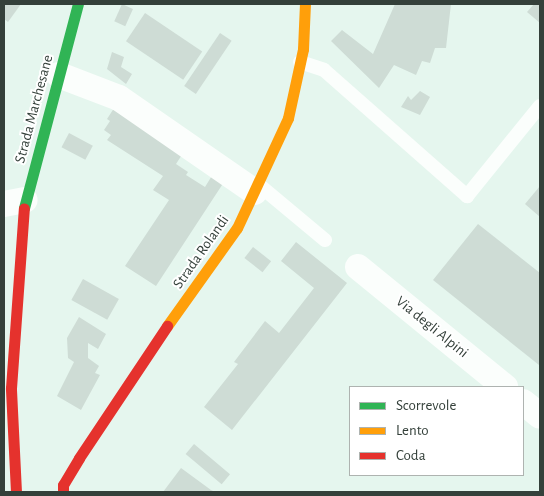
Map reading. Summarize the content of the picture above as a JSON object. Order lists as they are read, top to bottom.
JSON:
{
  "streets": {
    "street": ["Strada Marchesane", "Strada Rolandi", "Via degli Alpini"]
  },
  "legend": ["Scorrevole", "Lento", "Coda"]
}
